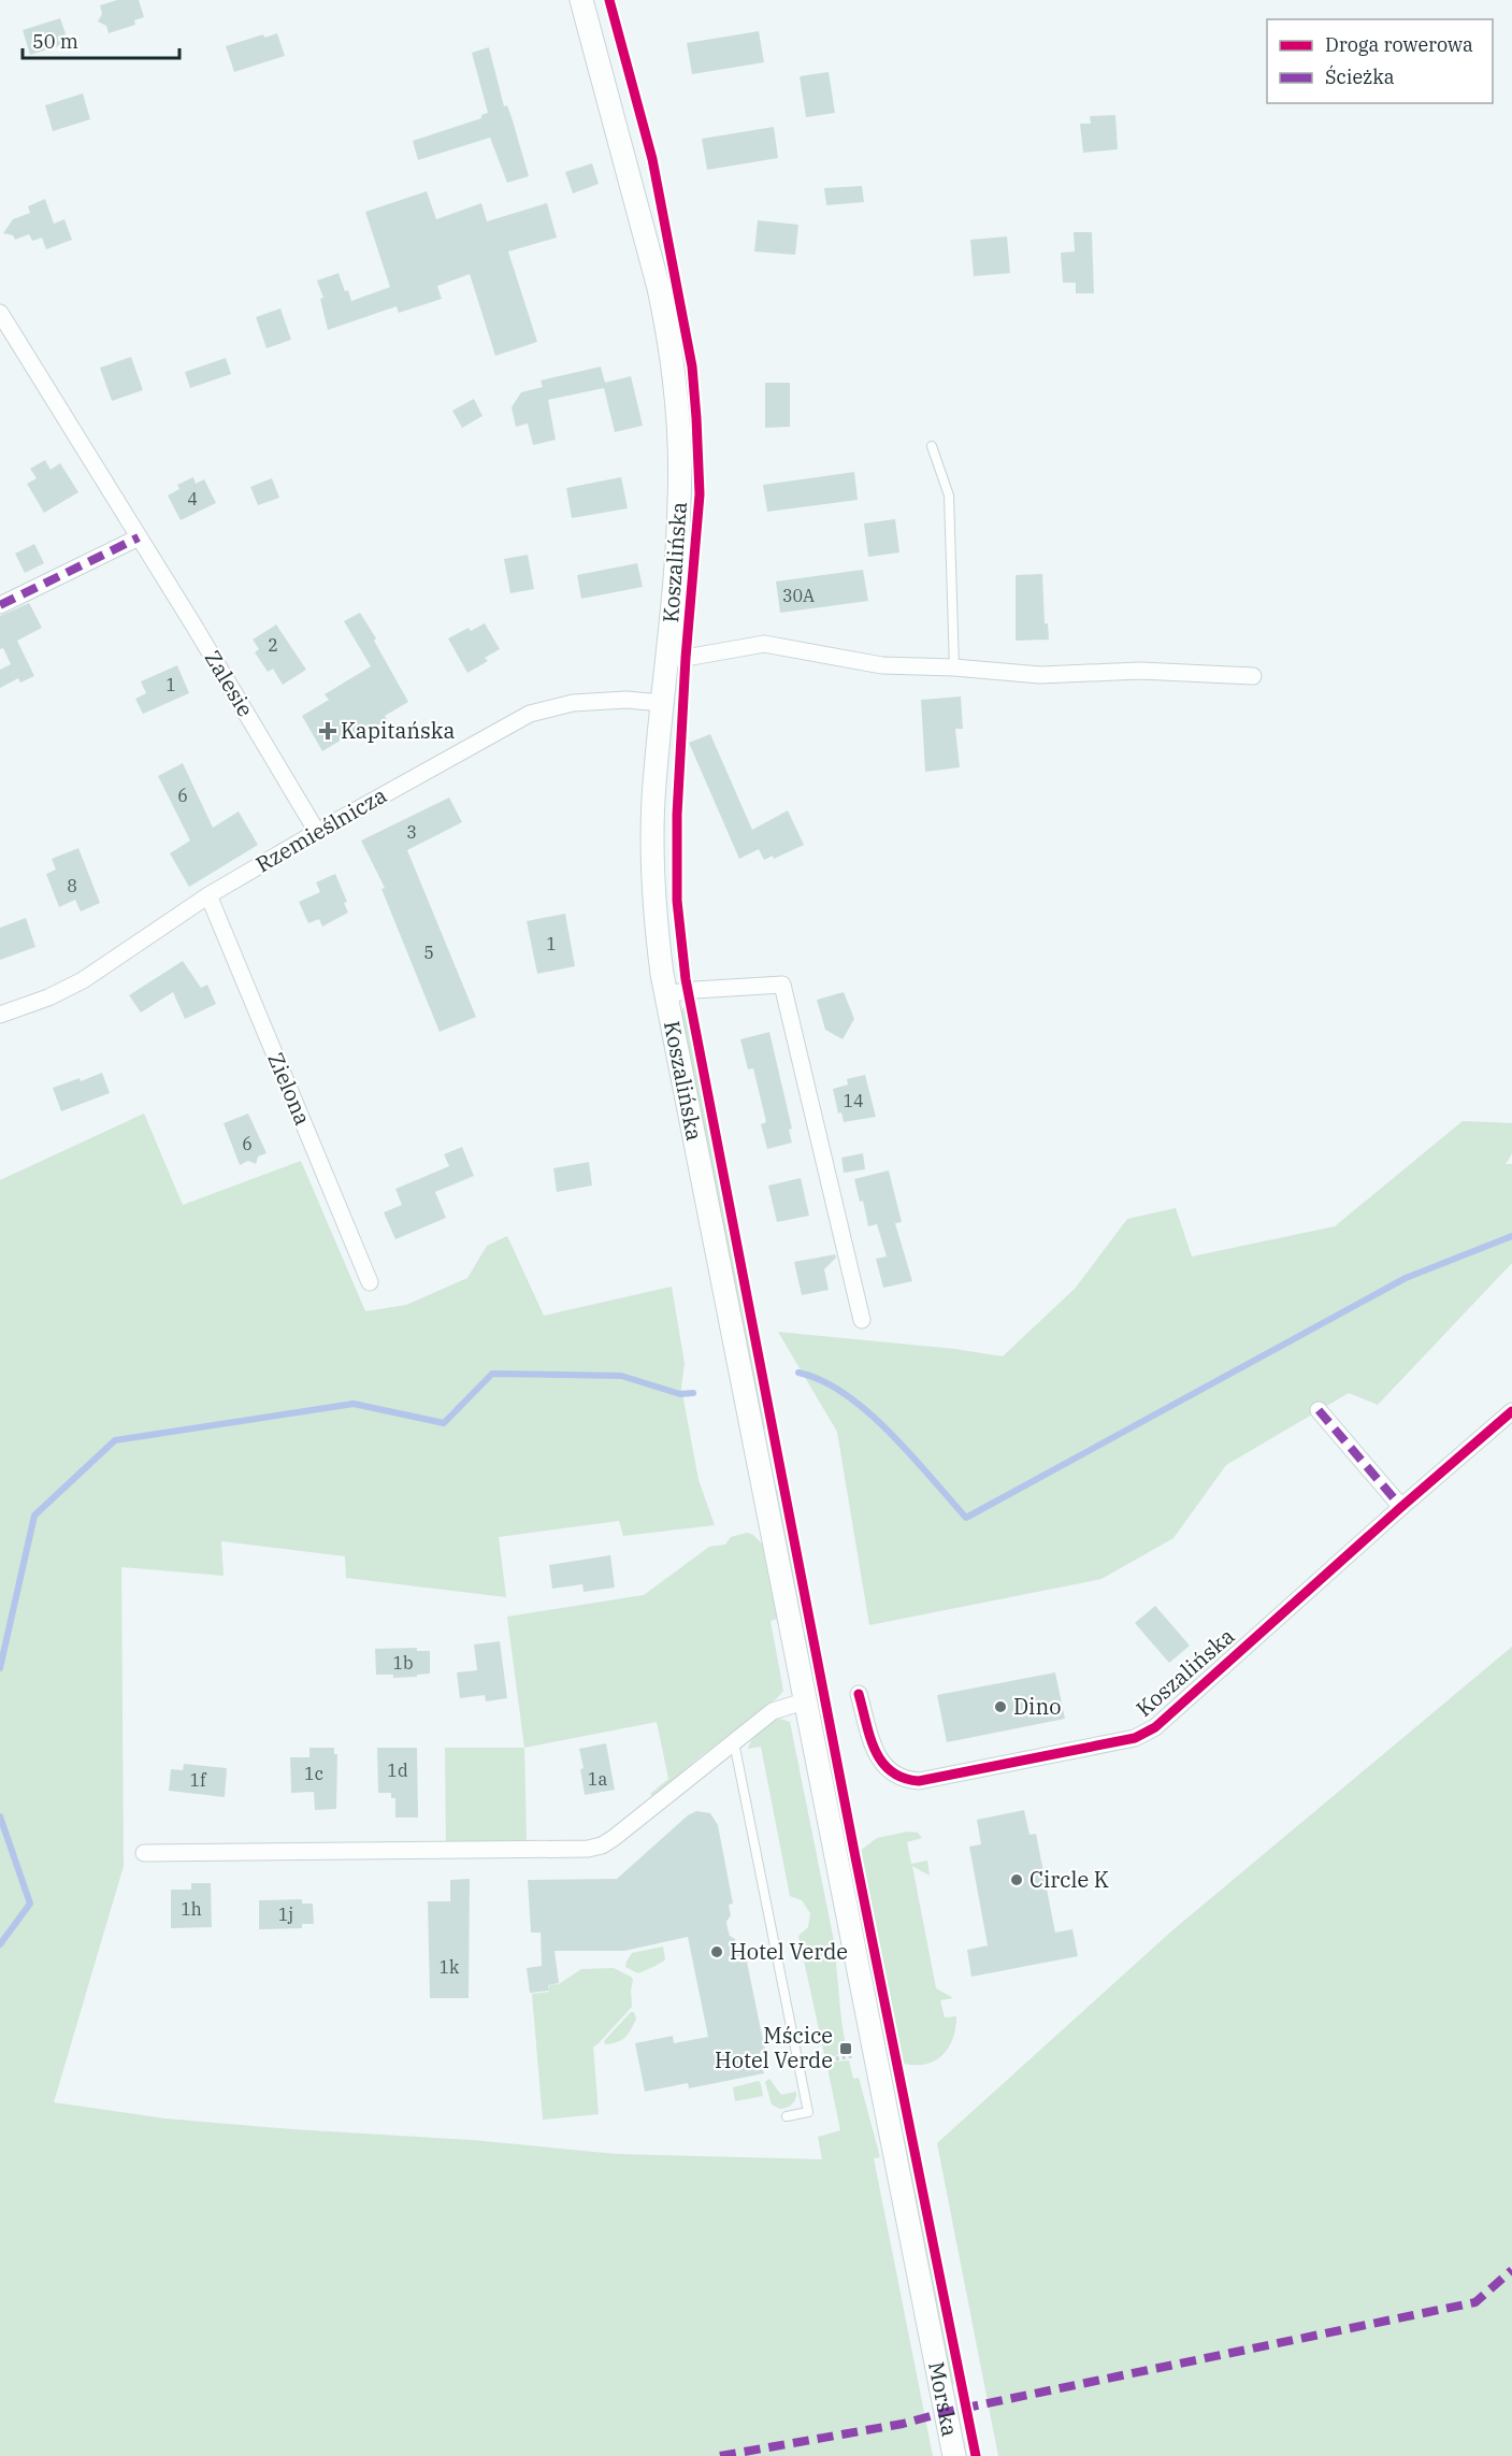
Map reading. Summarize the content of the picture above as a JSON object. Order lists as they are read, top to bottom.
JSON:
{
  "streets": {
    "main road": ["Koszalińska", "Morska"],
    "street": ["Zalesie", "Rzemieślnicza", "Zielona"]
  },
  "crossings": [
    ["Koszalińska", "Rzemieślnicza"],
    ["Koszalińska", "Morska"],
    ["Zalesie", "Rzemieślnicza"],
    ["Rzemieślnicza", "Zielona"]
  ],
  "places": {
    "health": ["Kapitańska"],
    "other": ["Dino", "Circle K", "Hotel Verde"],
    "transit": ["Mścice Hotel Verde"]
  },
  "house_numbers": [
    "4",
    "30A",
    "2",
    "1",
    "6",
    "3",
    "8",
    "1",
    "5",
    "14",
    "6",
    "1b",
    "1d",
    "1c",
    "1a",
    "1f",
    "1h",
    "1j",
    "1k"
  ],
  "legend": ["Droga rowerowa", "Ścieżka"],
  "scale_bar": "50 m"
}
